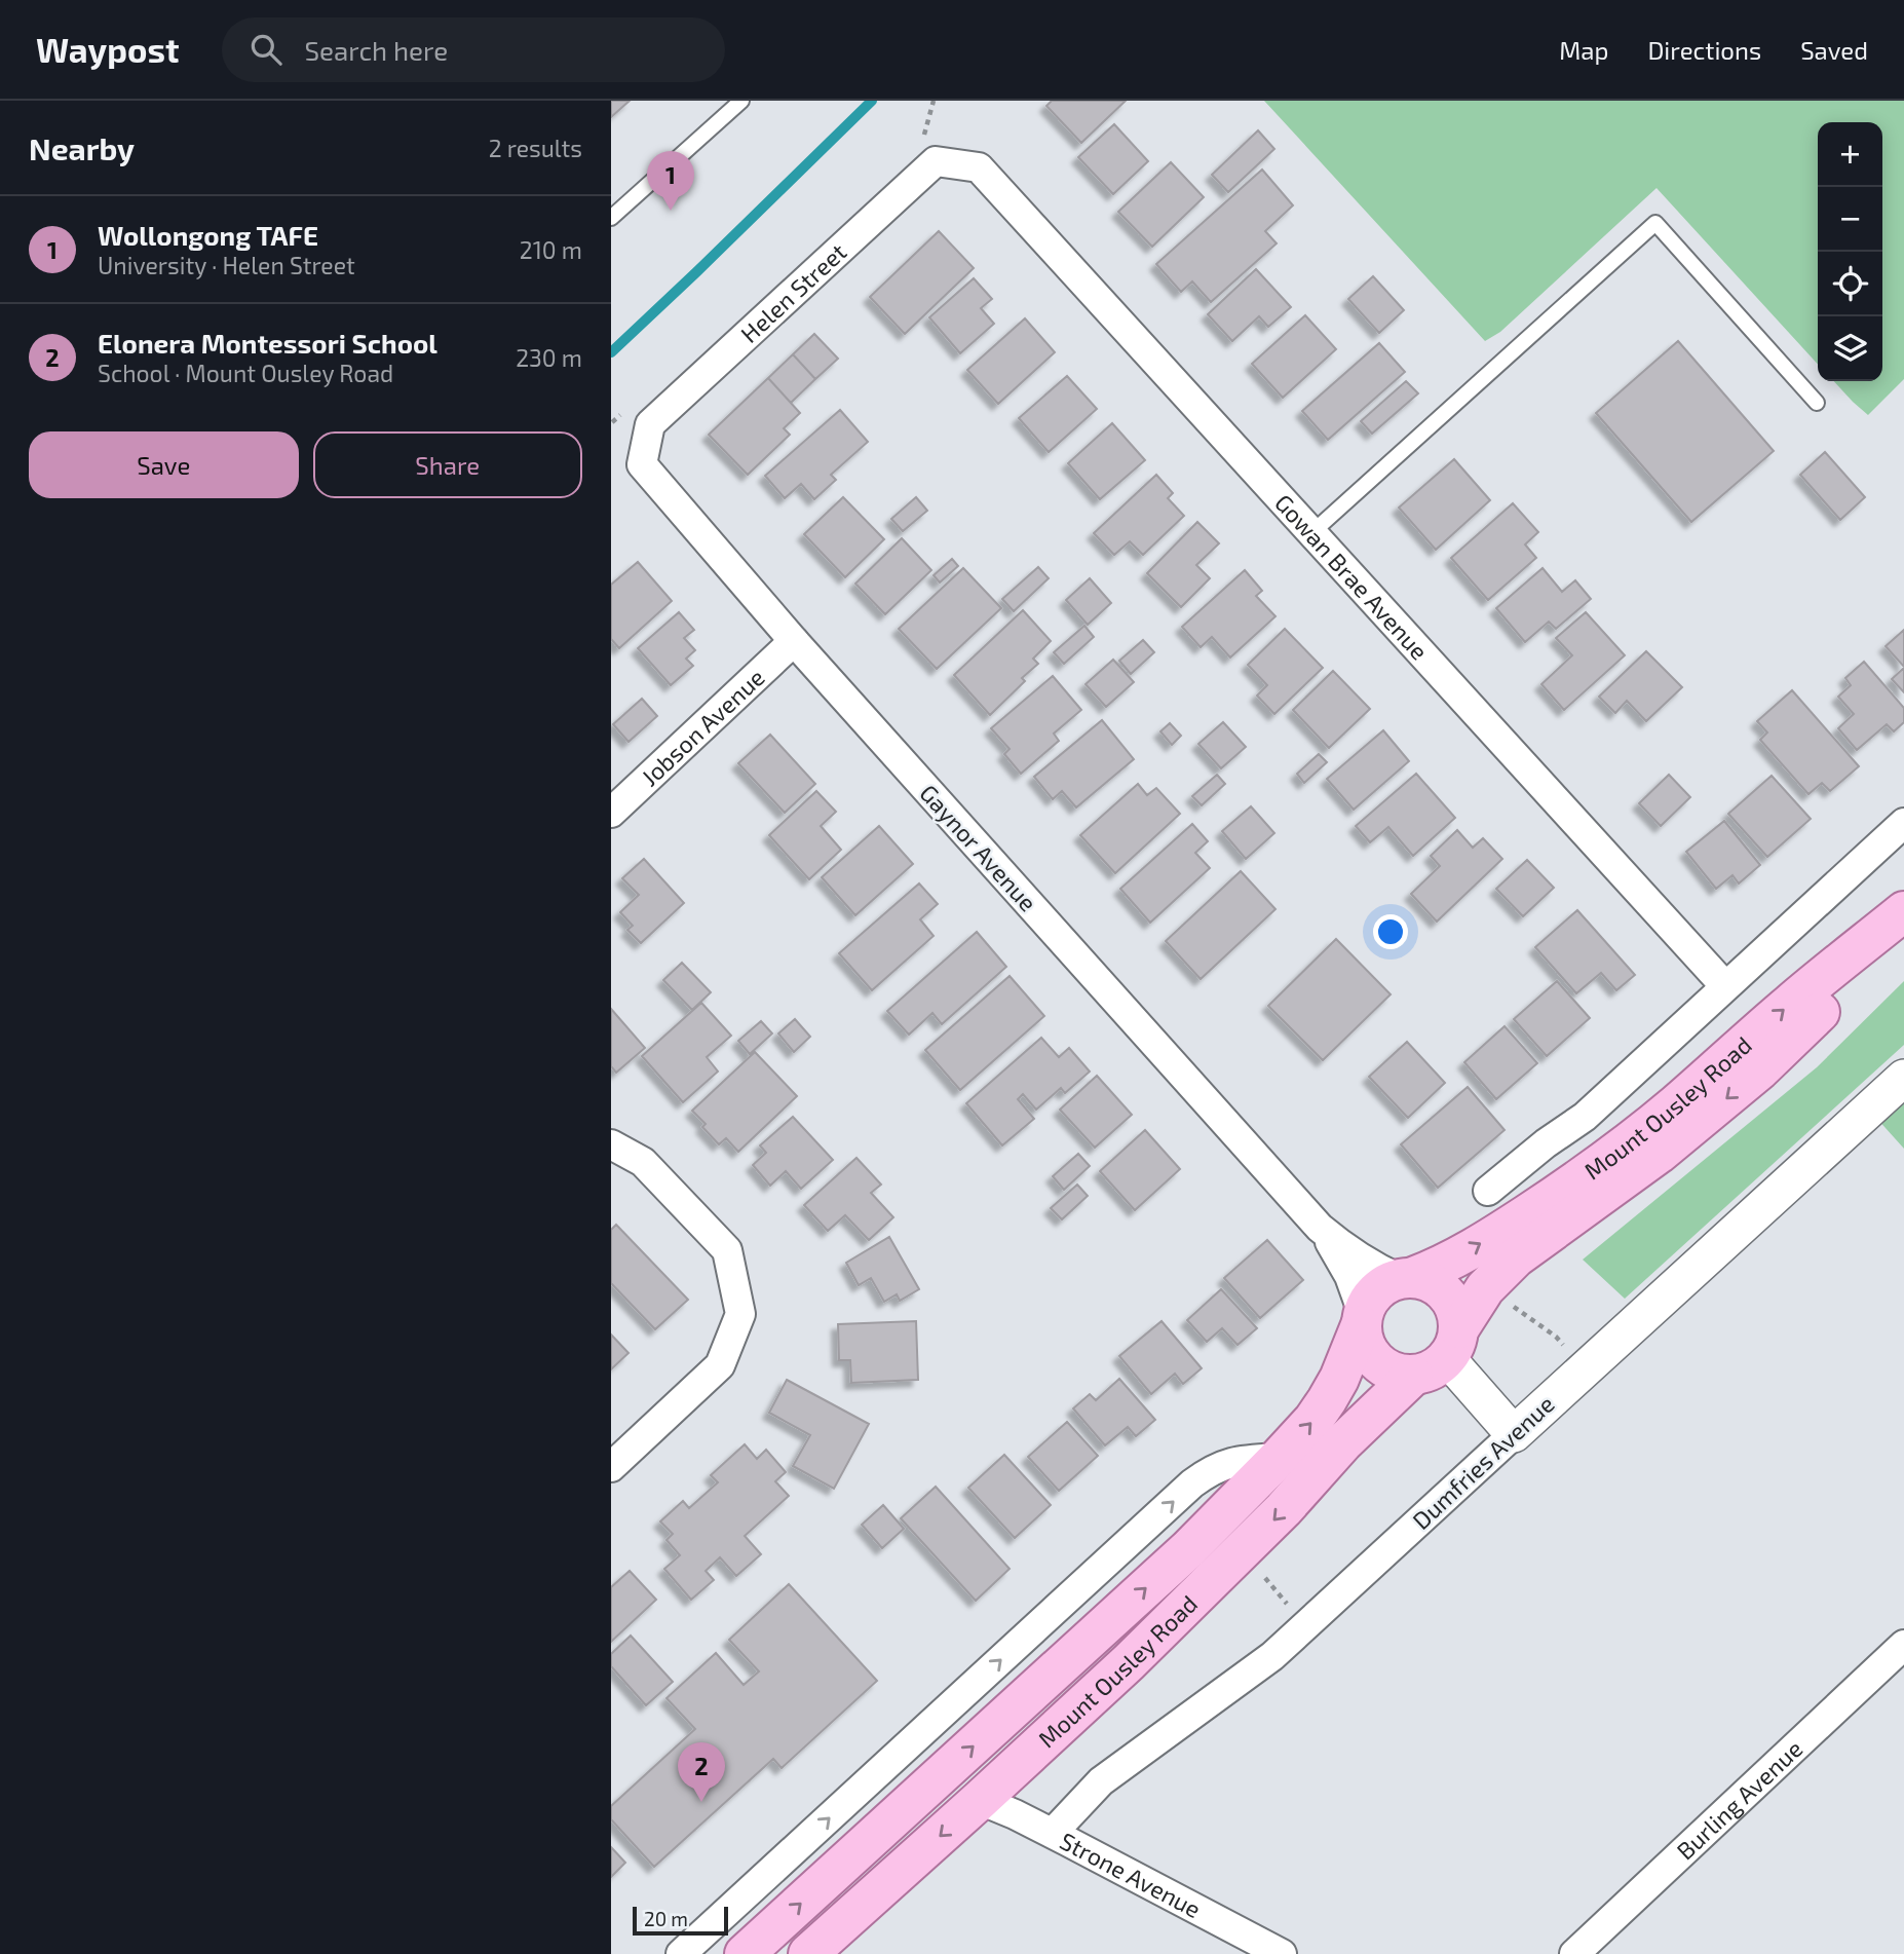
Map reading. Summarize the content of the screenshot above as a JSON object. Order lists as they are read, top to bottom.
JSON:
{
  "streets": {
    "main road": ["Mount Ousley Road"],
    "street": [
      "Helen Street",
      "Gowan Brae Avenue",
      "Jobson Avenue",
      "Gaynor Avenue",
      "Dumfries Avenue",
      "Burling Avenue",
      "Strone Avenue"
    ]
  },
  "crossings": [
    ["Helen Street", "Gowan Brae Avenue"],
    ["Helen Street", "Gaynor Avenue"],
    ["Gowan Brae Avenue", "Mount Ousley Road"],
    ["Jobson Avenue", "Gaynor Avenue"],
    ["Gaynor Avenue", "Mount Ousley Road"],
    ["Mount Ousley Road", "Strone Avenue"],
    ["Dumfries Avenue", "Strone Avenue"]
  ],
  "scale_bar": "20 m",
  "page": {
    "header": "Waypost",
    "search": "Search here",
    "nav": ["Map", "Directions", "Saved"],
    "heading": ["Nearby", "2 results"],
    "map_buttons": ["+", "−"],
    "pins": ["1", "2"],
    "list": [
      {
        "mark": "1",
        "name": "Wollongong TAFE",
        "note": "University · Helen Street",
        "value": "210 m"
      },
      {
        "mark": "2",
        "name": "Elonera Montessori School",
        "note": "School · Mount Ousley Road",
        "value": "230 m"
      }
    ],
    "buttons": ["Save", "Share"],
    "scale": "20 m"
  }
}
